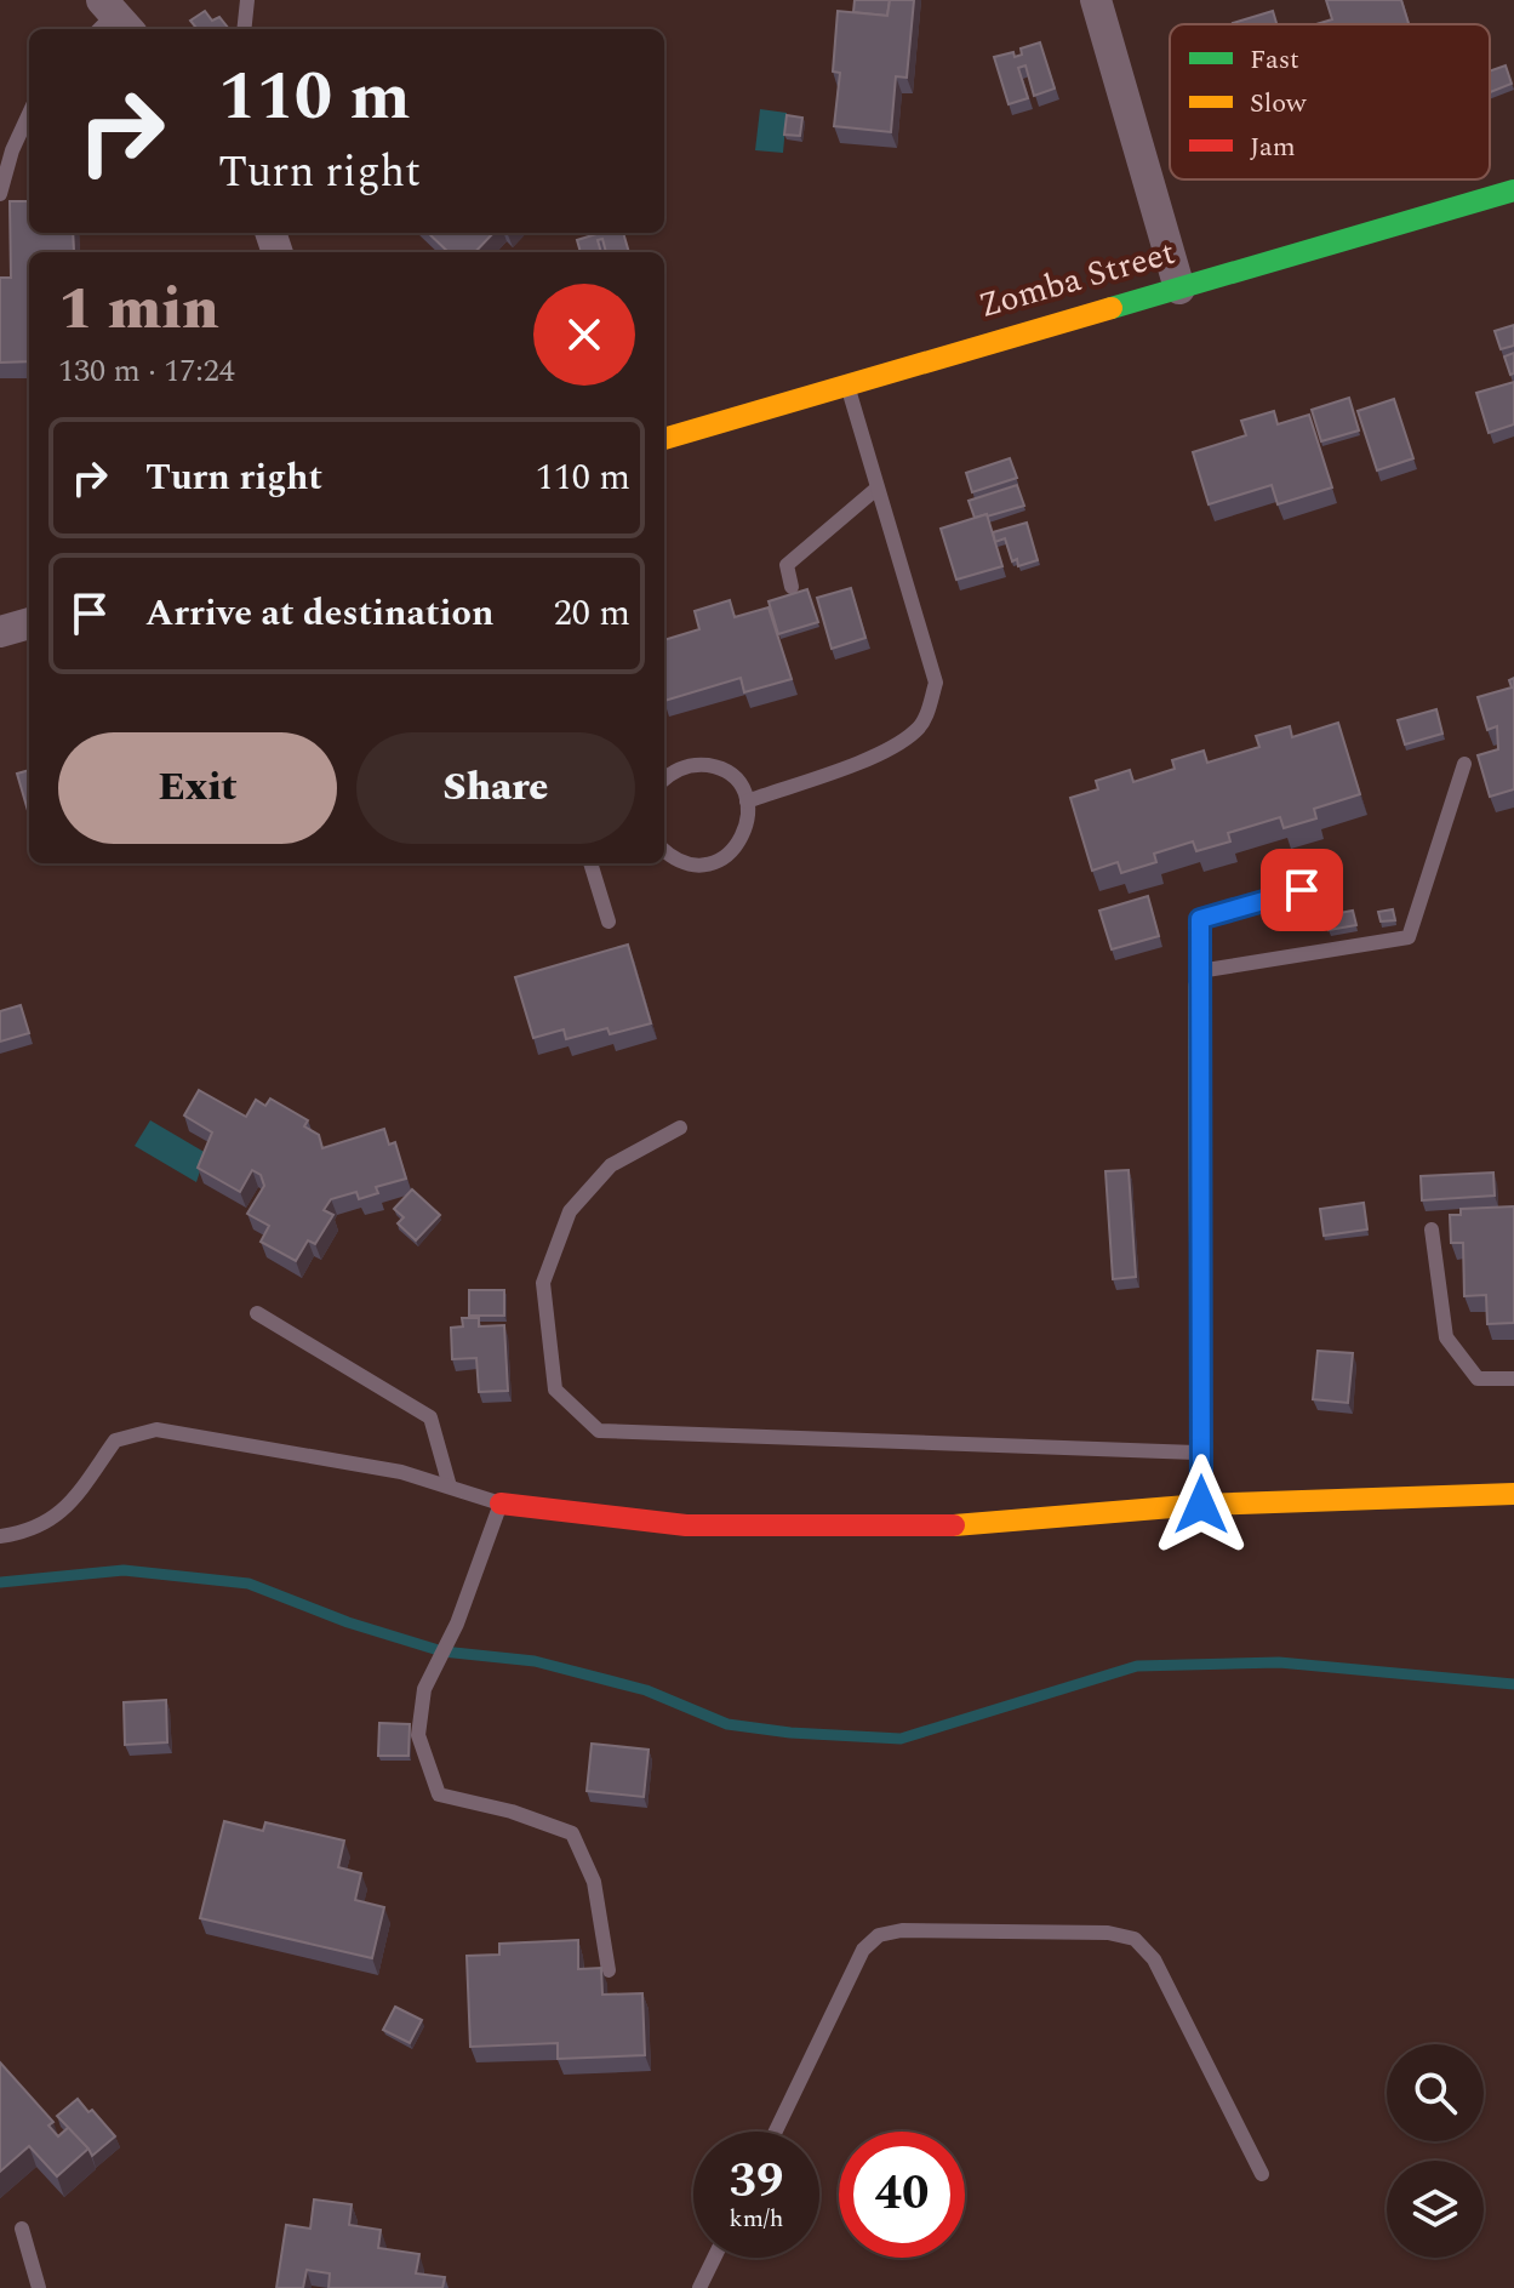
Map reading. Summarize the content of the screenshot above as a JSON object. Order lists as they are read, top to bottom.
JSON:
{
  "streets": {
    "street": ["Zomba Street"]
  },
  "legend": ["Fast", "Slow", "Jam"],
  "page": {
    "turn": ["110 m", "Turn right"],
    "heading": ["1 min", "130 m · 17:24"],
    "list": [
      {
        "name": "Turn right",
        "value": "110 m"
      },
      {
        "name": "Arrive at destination",
        "value": "20 m"
      }
    ],
    "buttons": ["Exit", "Share"],
    "speed": "39 km/h",
    "limit": "40"
  }
}
